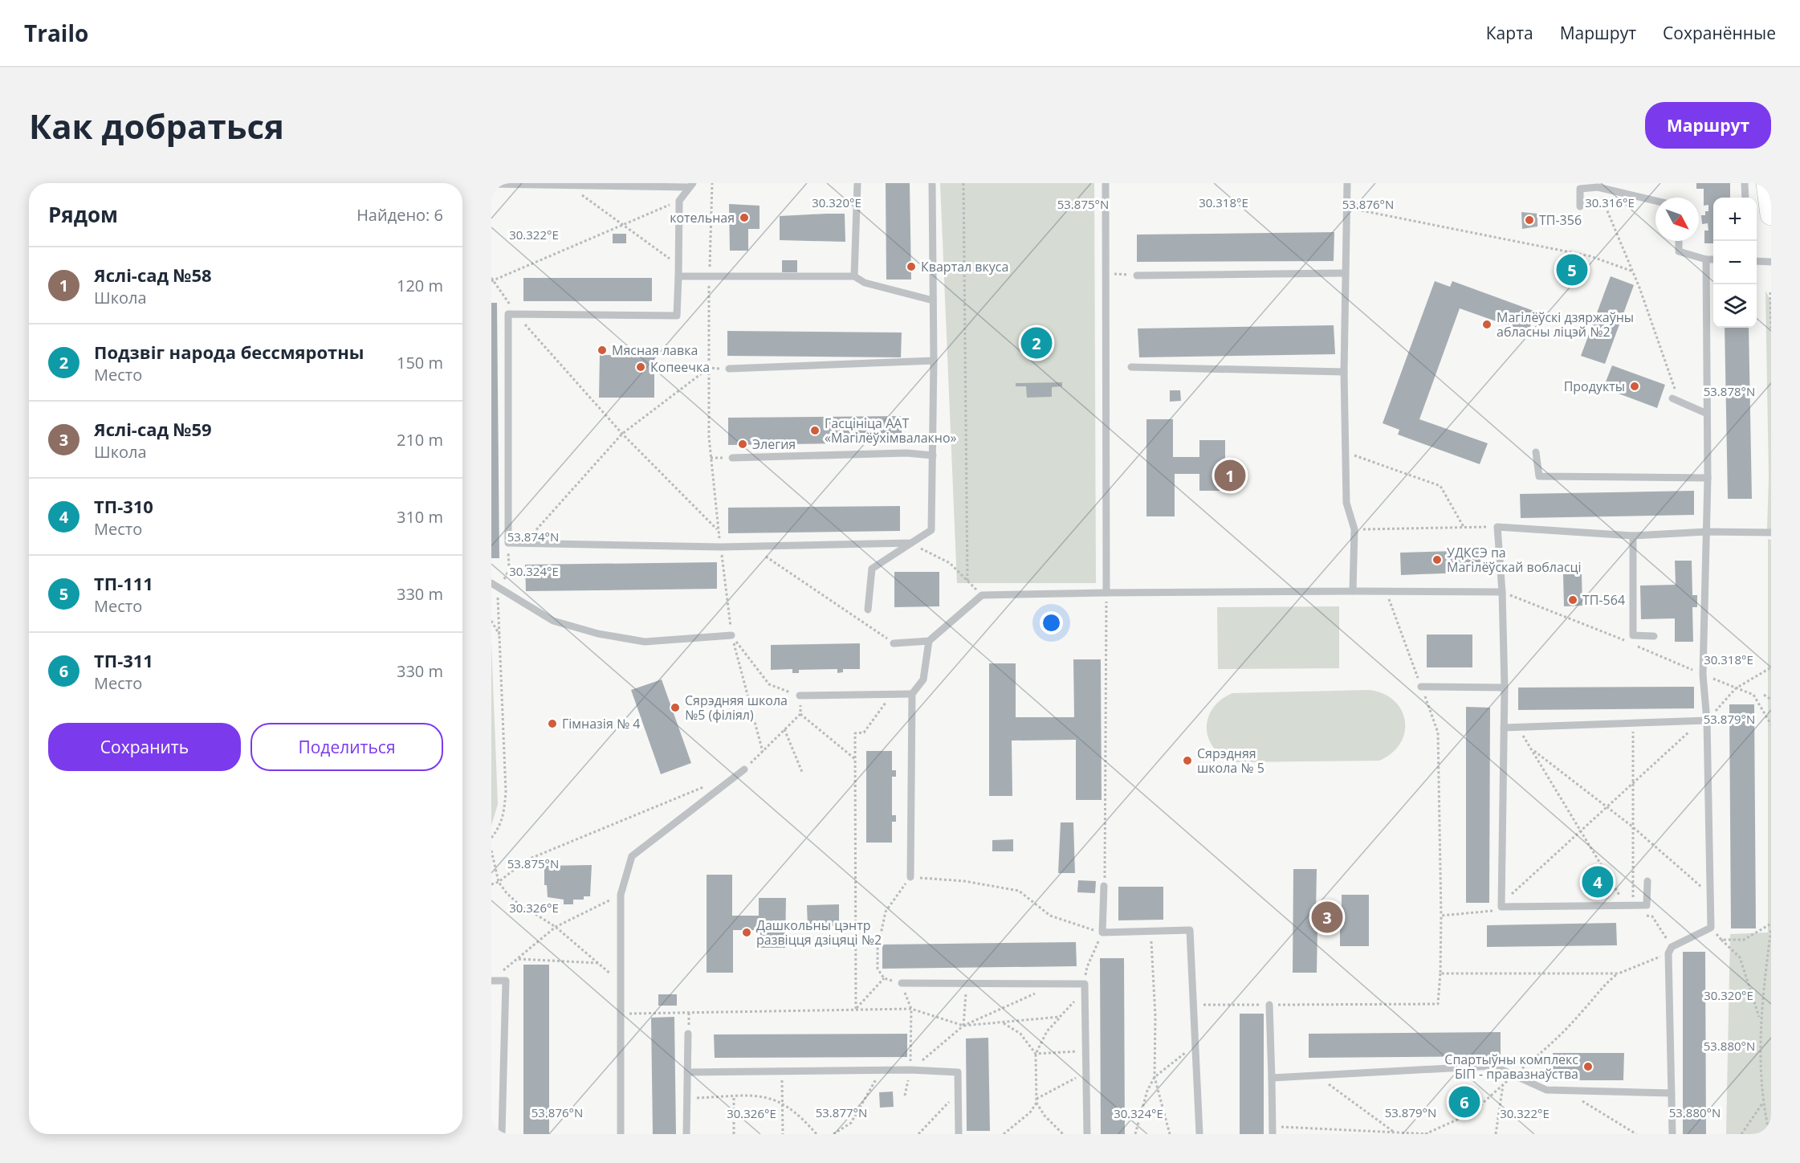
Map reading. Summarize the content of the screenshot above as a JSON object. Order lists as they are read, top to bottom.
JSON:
{
  "places": [
    "котельная",
    "ТП-356",
    "Квартал вкуса",
    "Магілёўскі дзяржаўны абласны ліцэй №2",
    "Мясная лавка",
    "Копеечка",
    "Продукты",
    "Гасцініца ААТ «Магілёўхімвалакно»",
    "Элегия",
    "УДКСЭ па Магілёўскай вобласці",
    "ТП-564",
    "Сярэдняя школа №5 (філіял)",
    "Гімназія № 4",
    "Сярэдняя школа № 5",
    "Дашкольны цэнтр развіцця дзіцяці №2",
    "Спартыўны комплекс БІП - правазнаўства"
  ],
  "north": "bottom right",
  "page": {
    "header": "Trailo",
    "nav": ["Карта", "Маршрут", "Сохранённые"],
    "buttons": [
      "Маршрут",
      ["Сохранить", "Поделиться"]
    ],
    "title": "Как добраться",
    "heading": ["Рядом", "Найдено: 6"],
    "map_buttons": ["+", "−"],
    "list": [
      {
        "mark": "1",
        "name": "Яслі-сад №58",
        "note": "Школа",
        "value": "120 m"
      },
      {
        "mark": "2",
        "name": "Подзвіг народа бессмяротны",
        "note": "Место",
        "value": "150 m"
      },
      {
        "mark": "3",
        "name": "Яслі-сад №59",
        "note": "Школа",
        "value": "210 m"
      },
      {
        "mark": "4",
        "name": "ТП-310",
        "note": "Место",
        "value": "310 m"
      },
      {
        "mark": "5",
        "name": "ТП-111",
        "note": "Место",
        "value": "330 m"
      },
      {
        "mark": "6",
        "name": "ТП-311",
        "note": "Место",
        "value": "330 m"
      }
    ],
    "pins": [
      "5",
      "2",
      "1",
      "4",
      "3",
      "6"
    ]
  },
  "coordinates": [
    "30.320°E",
    "30.318°E",
    "30.316°E",
    "53.875°N",
    "53.876°N",
    "30.322°E",
    "53.878°N",
    "53.874°N",
    "30.324°E",
    "53.879°N",
    "30.326°E",
    "53.880°N",
    "53.877°N"
  ]
}
